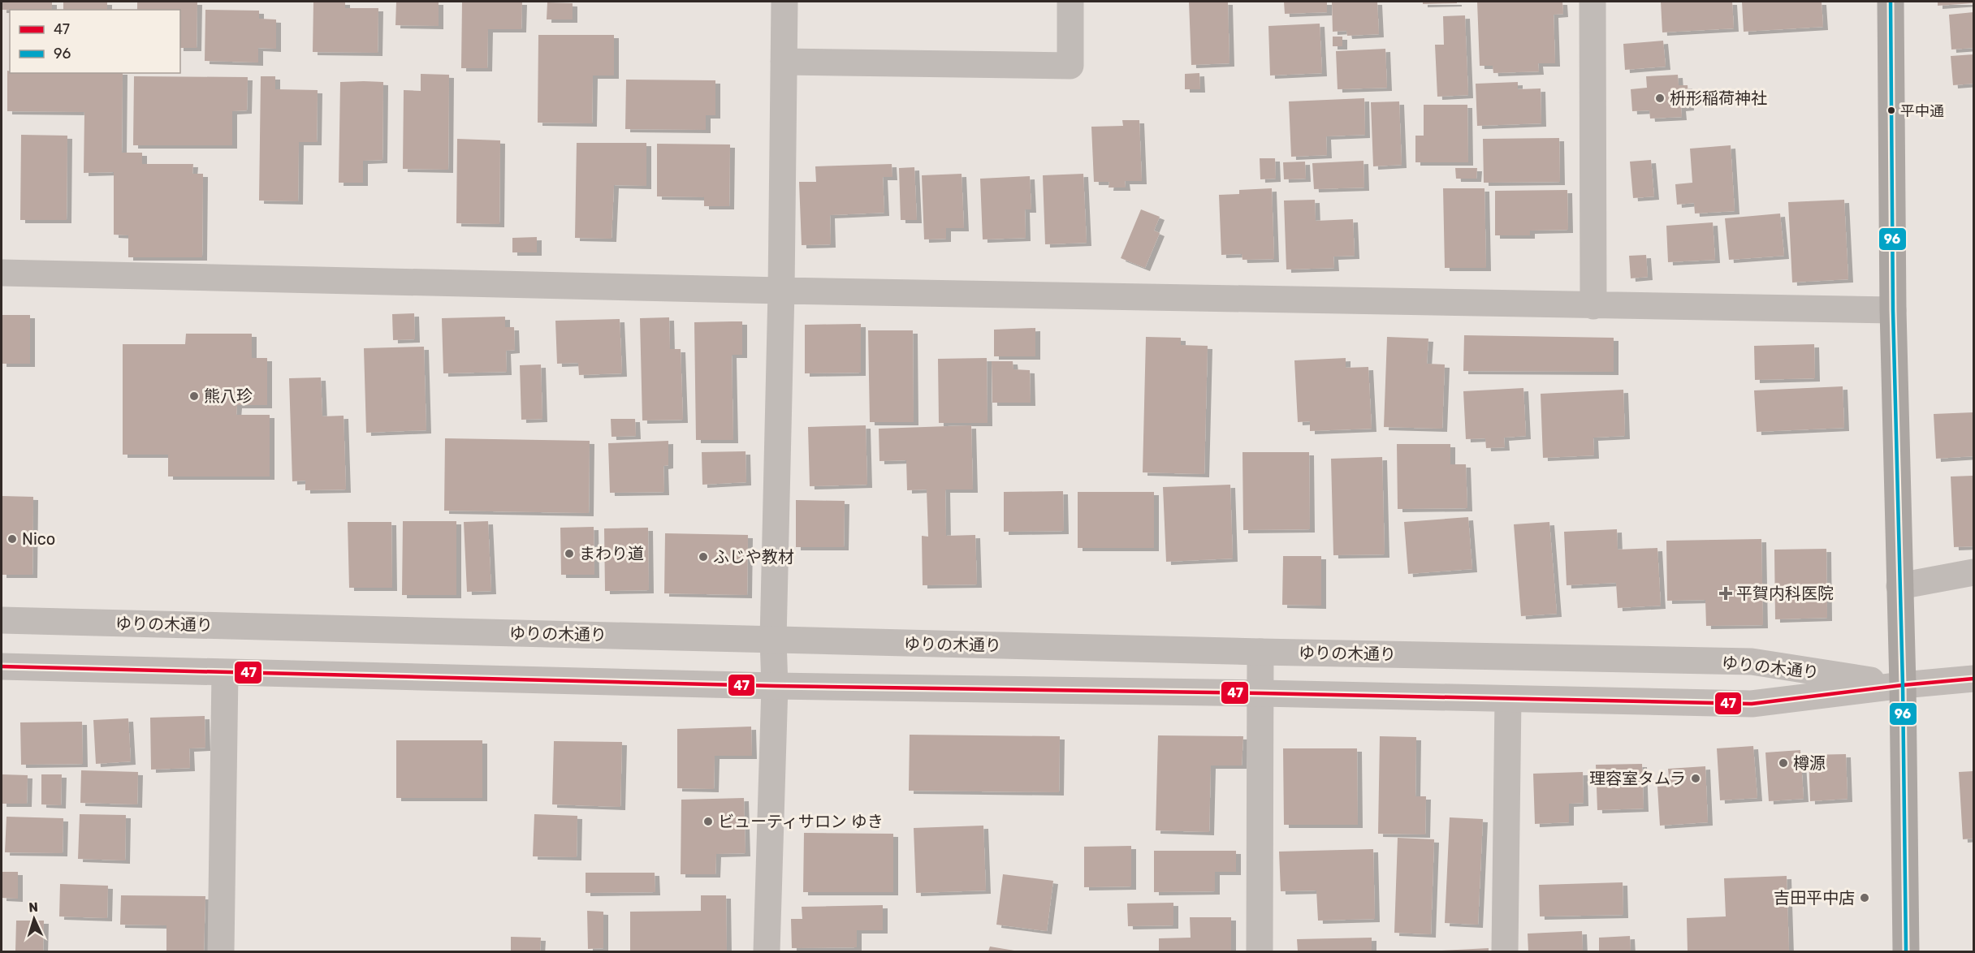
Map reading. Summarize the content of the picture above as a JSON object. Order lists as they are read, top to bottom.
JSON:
{
  "streets": {
    "street": ["ゆりの木通り"]
  },
  "places": {
    "other": [
      "枡形稲荷神社",
      "平中通",
      "熊八珍",
      "Nico",
      "まわり道",
      "ふじや教材",
      "樽源",
      "理容室タムラ",
      "ビューティサロン ゆき",
      "吉田平中店"
    ],
    "health": ["平賀内科医院"]
  },
  "lines": ["transit line 96", "transit line 47"],
  "legend": ["47", "96"],
  "north": "top"
}
